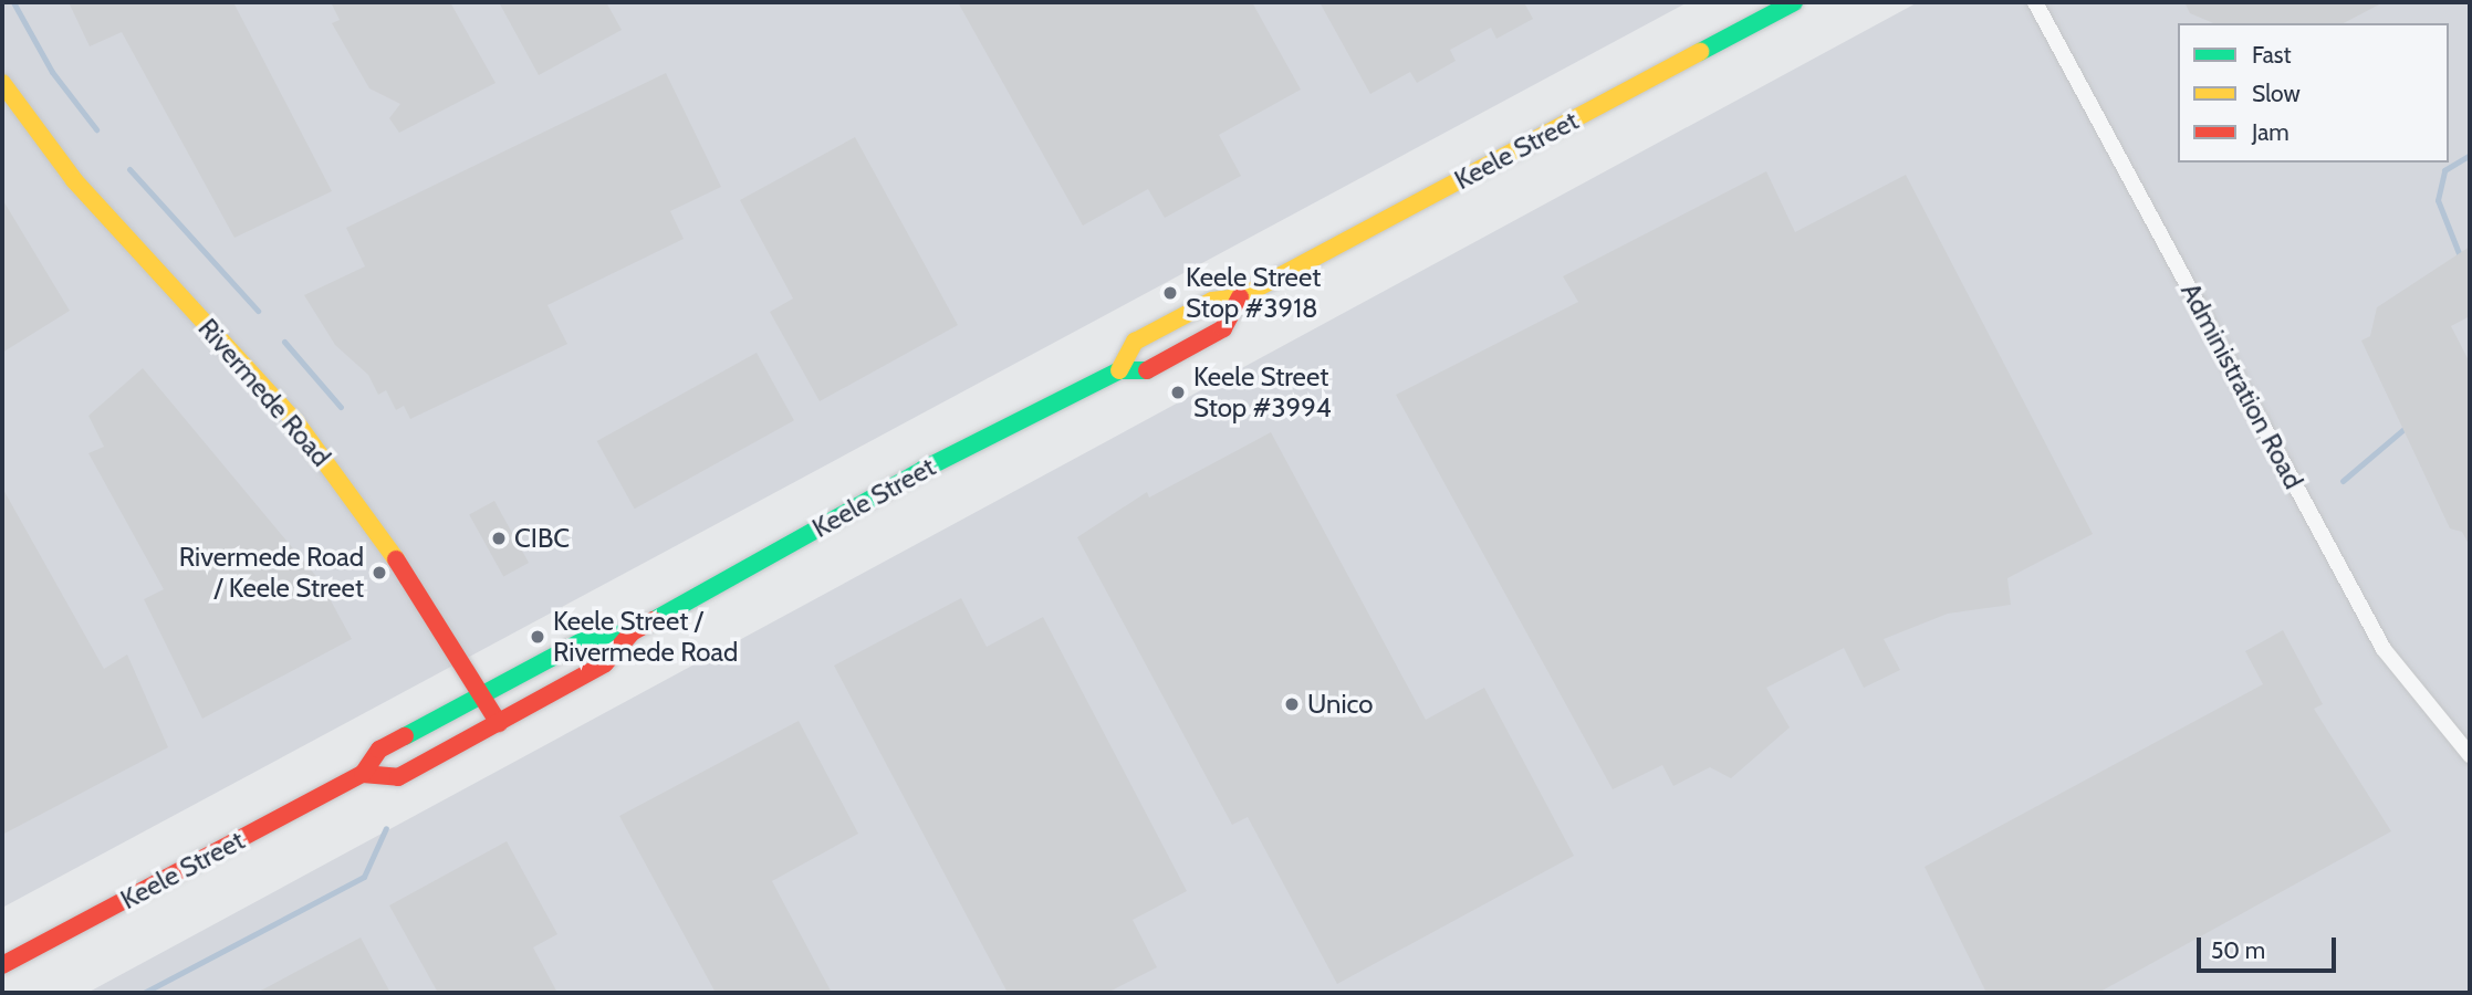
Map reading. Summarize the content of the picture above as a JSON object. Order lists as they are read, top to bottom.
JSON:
{
  "streets": {
    "main road": ["Keele Street", "Rivermede Road"],
    "street": ["Administration Road"]
  },
  "crossings": [
    ["Keele Street", "Rivermede Road"]
  ],
  "places": [
    "Keele Street Stop #3918",
    "Keele Street Stop #3994",
    "CIBC",
    "Rivermede Road / Keele Street",
    "Keele Street / Rivermede Road",
    "Unico"
  ],
  "legend": ["Fast", "Slow", "Jam"],
  "scale_bar": "50 m"
}
